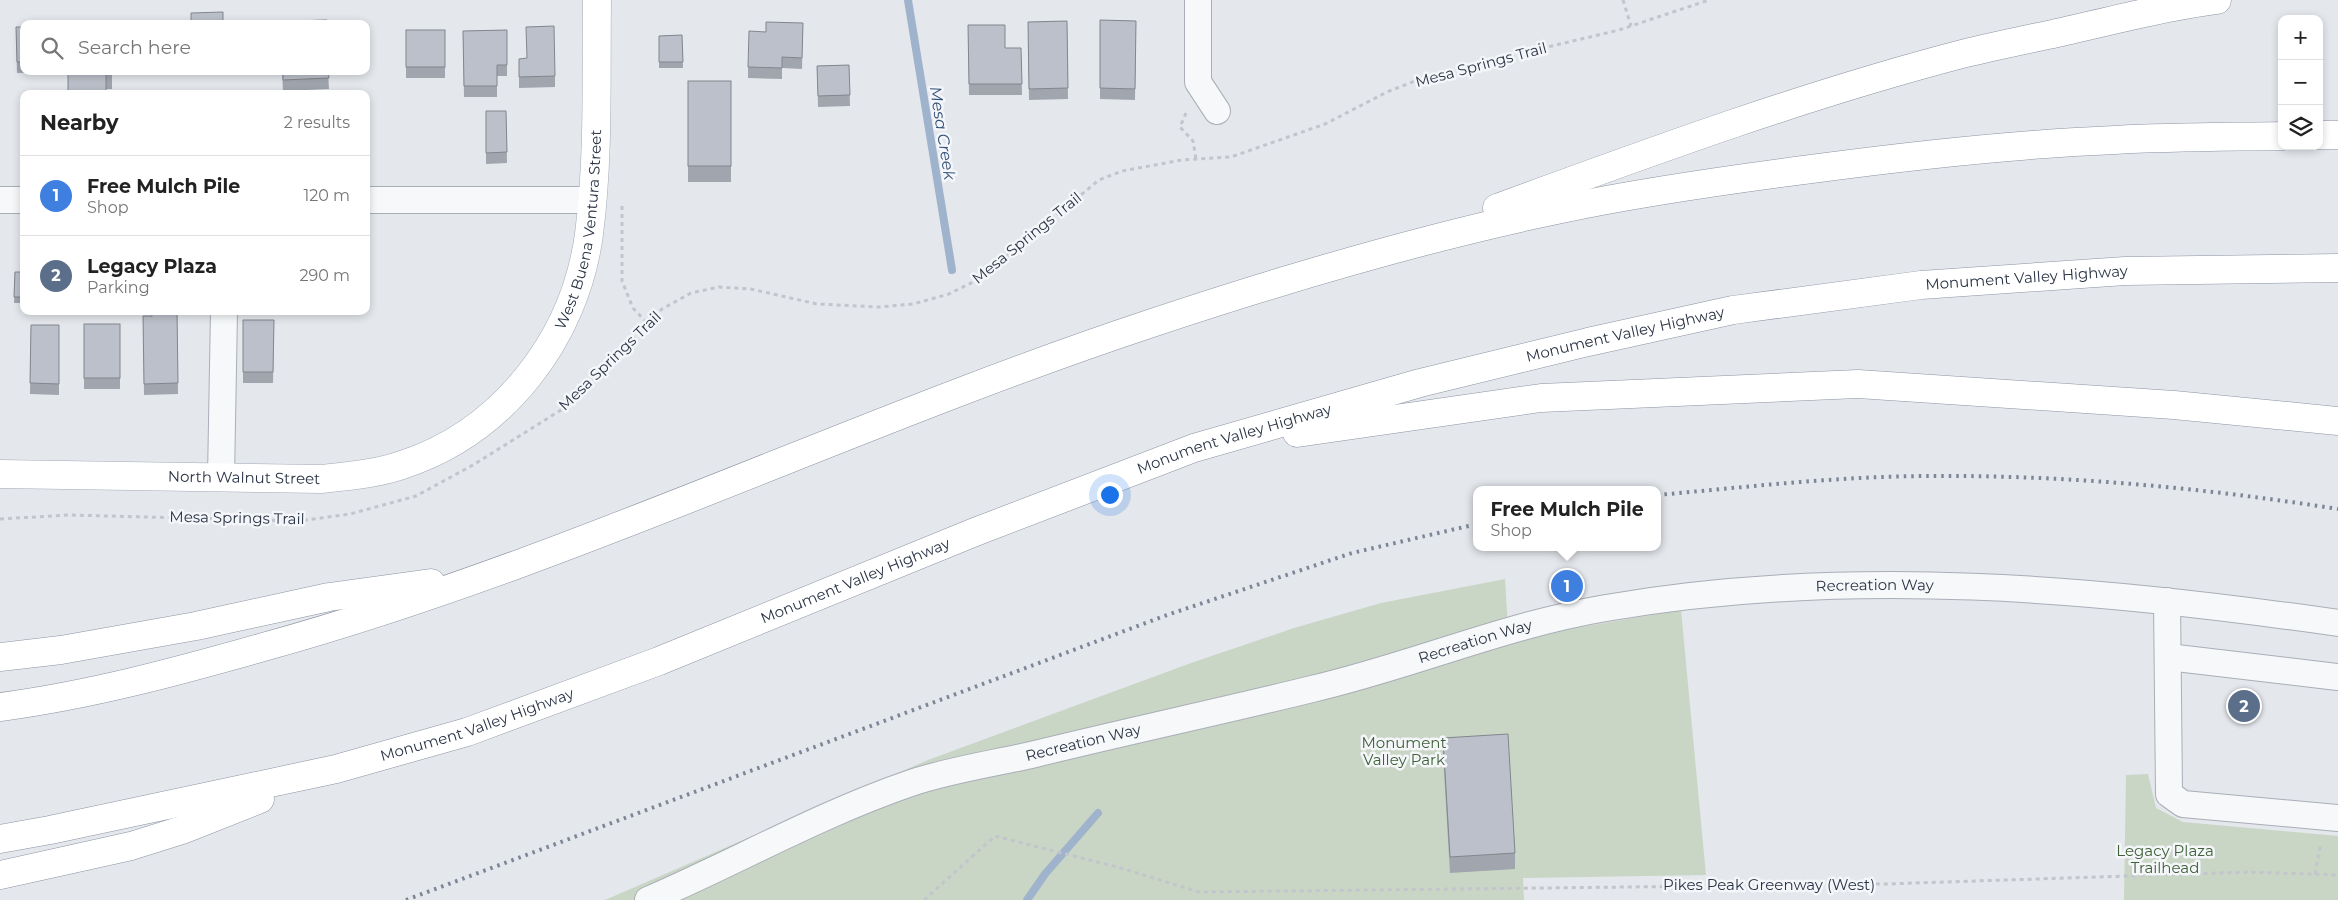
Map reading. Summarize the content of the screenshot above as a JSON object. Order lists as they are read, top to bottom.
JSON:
{
  "streets": {
    "main road": ["West Buena Ventura Street", "Monument Valley Highway", "North Walnut Street"],
    "street": ["Recreation Way"],
    "path": ["Mesa Springs Trail", "Pikes Peak Greenway (West)"]
  },
  "crossings": [
    ["West Buena Ventura Street", "North Walnut Street"]
  ],
  "water": ["Mesa Creek"],
  "parks": ["Monument Valley Park", "Legacy Plaza Trailhead"],
  "page": {
    "map_buttons": ["+", "−"],
    "search": "Search here",
    "heading": ["Nearby", "2 results"],
    "list": [
      {
        "mark": "1",
        "name": "Free Mulch Pile",
        "note": "Shop",
        "value": "120 m"
      },
      {
        "mark": "2",
        "name": "Legacy Plaza",
        "note": "Parking",
        "value": "290 m"
      }
    ],
    "popup": ["Free Mulch Pile", "Shop"],
    "pins": ["1", "2"]
  }
}
